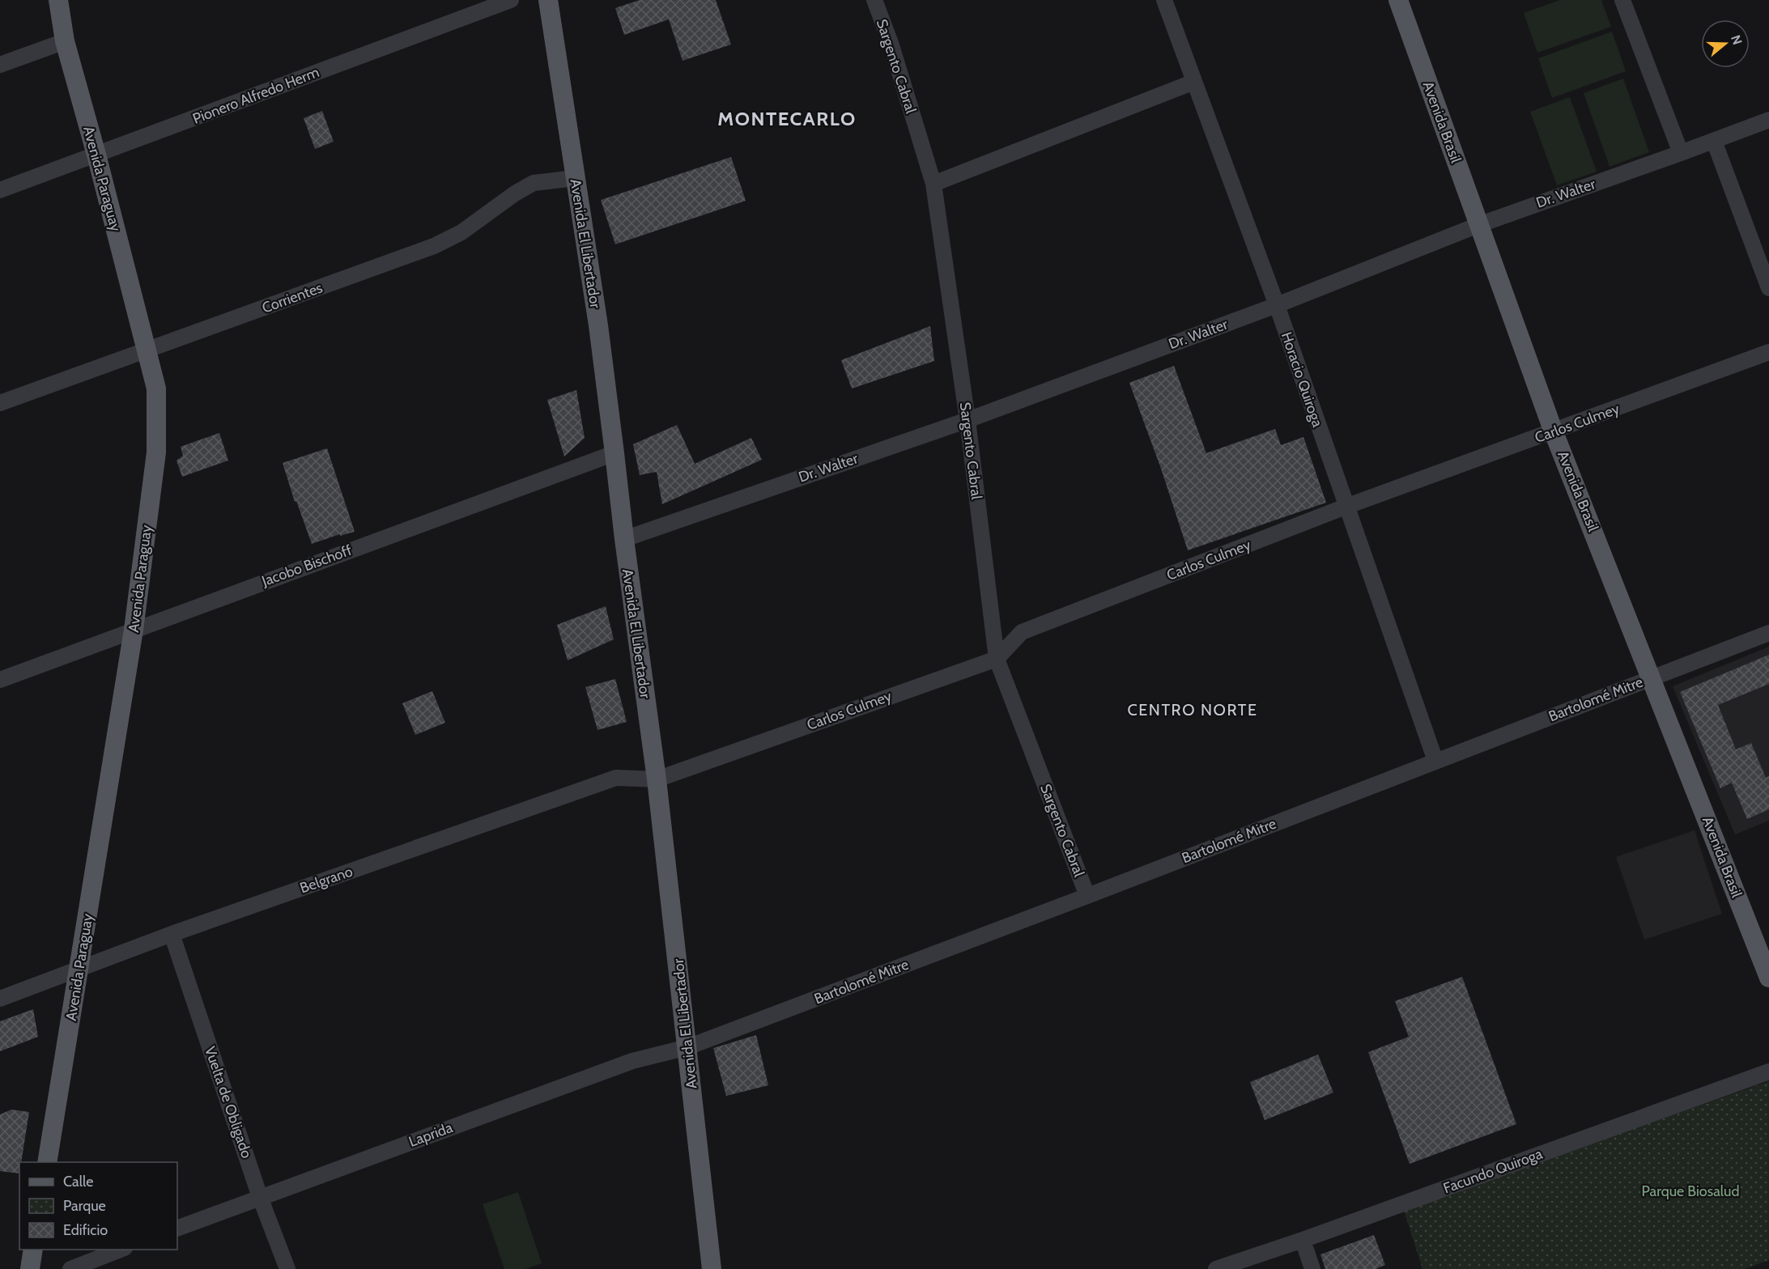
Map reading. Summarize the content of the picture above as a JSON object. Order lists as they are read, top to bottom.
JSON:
{
  "streets": {
    "main road": ["Avenida Brasil", "Avenida Paraguay", "Avenida El Libertador"],
    "street": [
      "Sargento Cabral",
      "Pionero Alfredo Herm",
      "Dr. Walter",
      "Corrientes",
      "Horacio Quiroga",
      "Carlos Culmey",
      "Jacobo Bischoff",
      "Bartolomé Mitre",
      "Belgrano",
      "Vuelta de Obligado",
      "Laprida",
      "Facundo Quiroga"
    ]
  },
  "crossings": [
    ["Sargento Cabral", "Dr. Walter"],
    ["Sargento Cabral", "Carlos Culmey"],
    ["Sargento Cabral", "Bartolomé Mitre"],
    ["Pionero Alfredo Herm", "Avenida Paraguay"],
    ["Avenida Brasil", "Dr. Walter"],
    ["Avenida Brasil", "Carlos Culmey"],
    ["Avenida Brasil", "Bartolomé Mitre"],
    ["Avenida Paraguay", "Corrientes"],
    ["Avenida Paraguay", "Jacobo Bischoff"],
    ["Avenida Paraguay", "Belgrano"],
    ["Dr. Walter", "Avenida El Libertador"],
    ["Dr. Walter", "Horacio Quiroga"],
    ["Avenida El Libertador", "Corrientes"],
    ["Avenida El Libertador", "Carlos Culmey"],
    ["Avenida El Libertador", "Jacobo Bischoff"],
    ["Avenida El Libertador", "Bartolomé Mitre"],
    ["Avenida El Libertador", "Belgrano"],
    ["Avenida El Libertador", "Laprida"],
    ["Horacio Quiroga", "Carlos Culmey"],
    ["Horacio Quiroga", "Bartolomé Mitre"],
    ["Carlos Culmey", "Belgrano"],
    ["Bartolomé Mitre", "Laprida"],
    ["Belgrano", "Vuelta de Obligado"],
    ["Vuelta de Obligado", "Laprida"]
  ],
  "districts": ["MONTECARLO", "CENTRO NORTE"],
  "parks": ["Parque Biosalud"],
  "legend": ["Calle", "Parque", "Edificio"],
  "north": "right"
}
